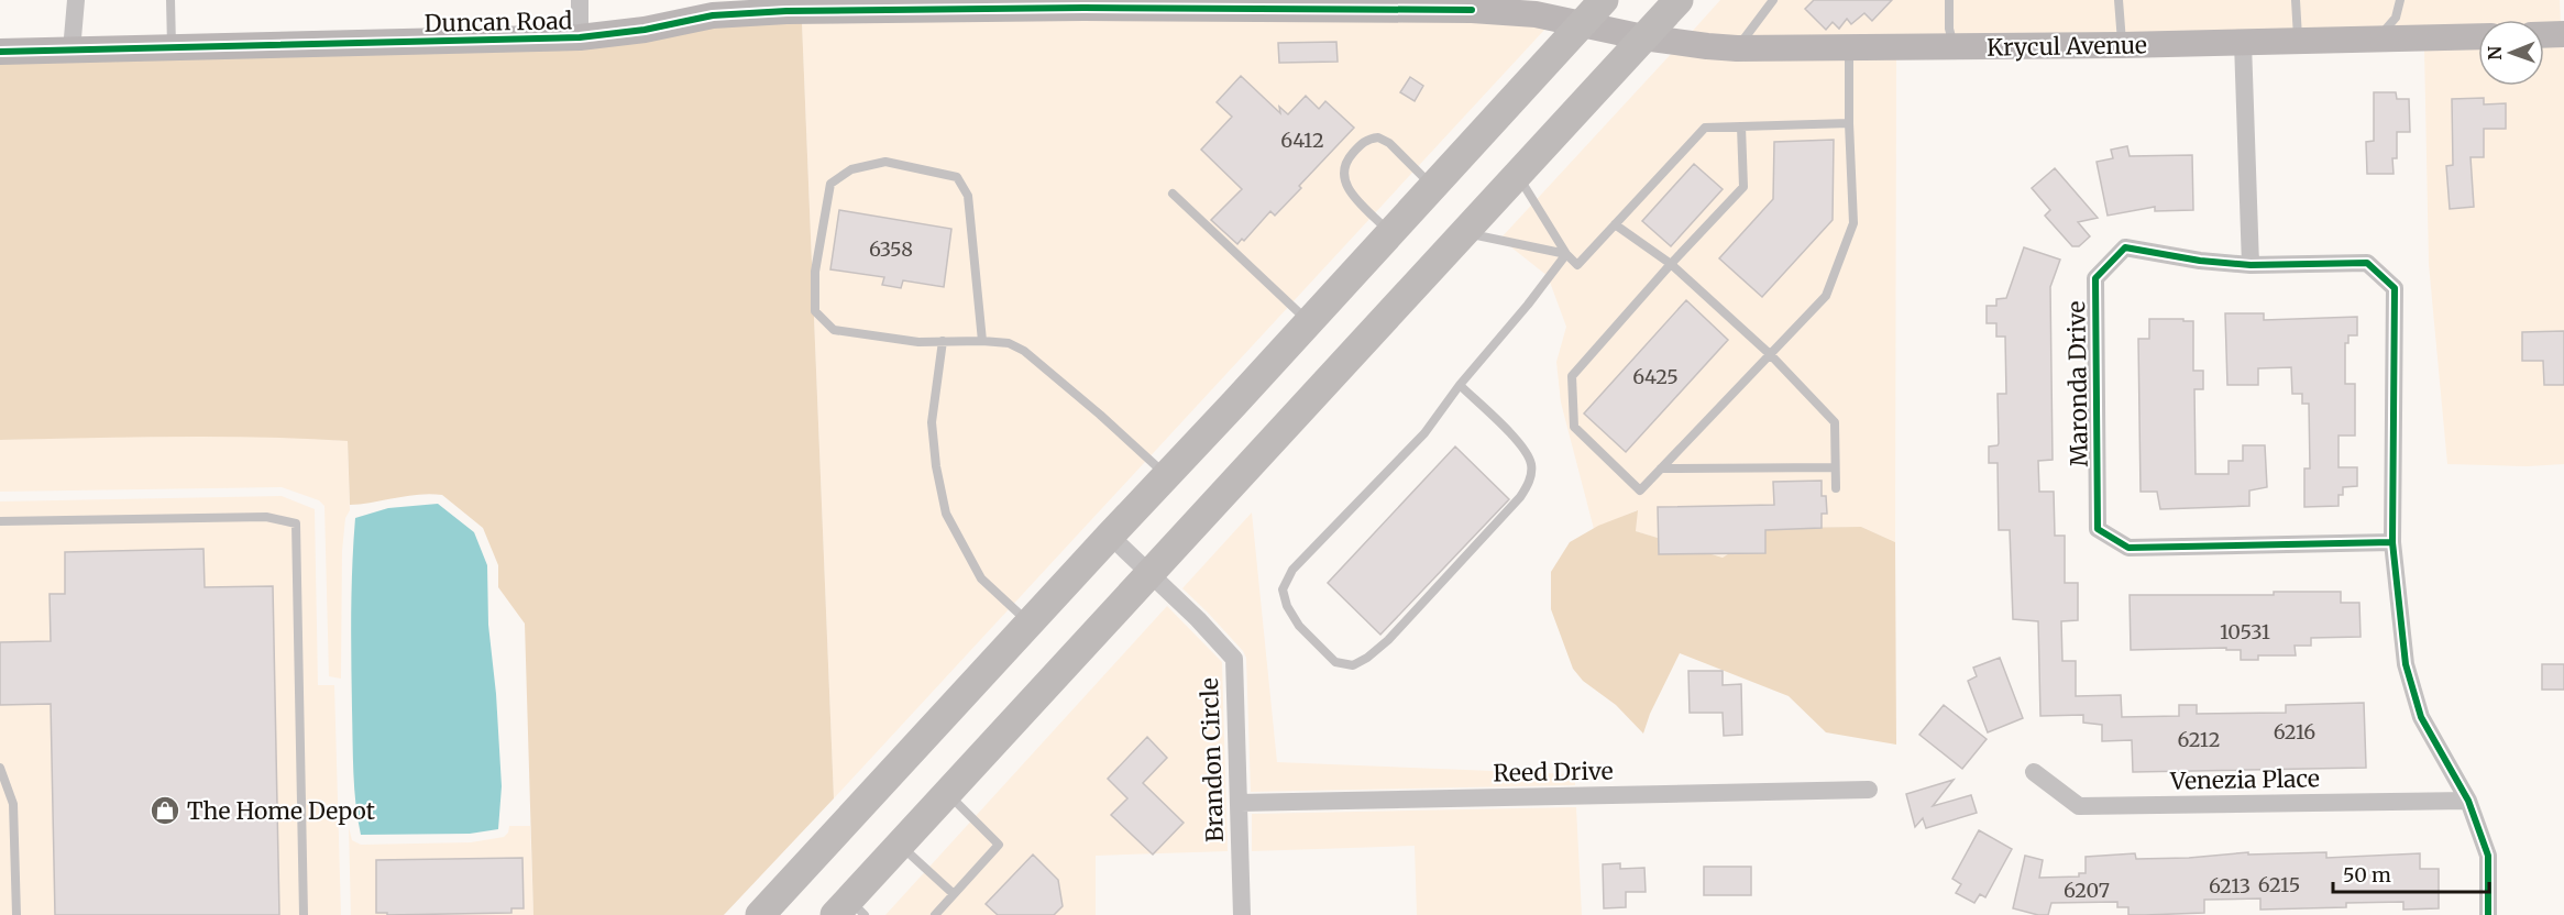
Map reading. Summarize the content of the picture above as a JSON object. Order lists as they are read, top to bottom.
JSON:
{
  "streets": {
    "street": [
      "Duncan Road",
      "Krycul Avenue",
      "Maronda Drive",
      "Brandon Circle",
      "Reed Drive",
      "Venezia Place"
    ]
  },
  "crossings": [
    ["Duncan Road", "Krycul Avenue"],
    ["Maronda Drive", "Venezia Place"],
    ["Brandon Circle", "Reed Drive"]
  ],
  "places": {
    "shop": ["The Home Depot"]
  },
  "house_numbers": [
    "6412",
    "6358",
    "6425",
    "10531",
    "6216",
    "6212",
    "6215",
    "6213",
    "6207"
  ],
  "scale_bar": "50 m",
  "north": "left"
}
